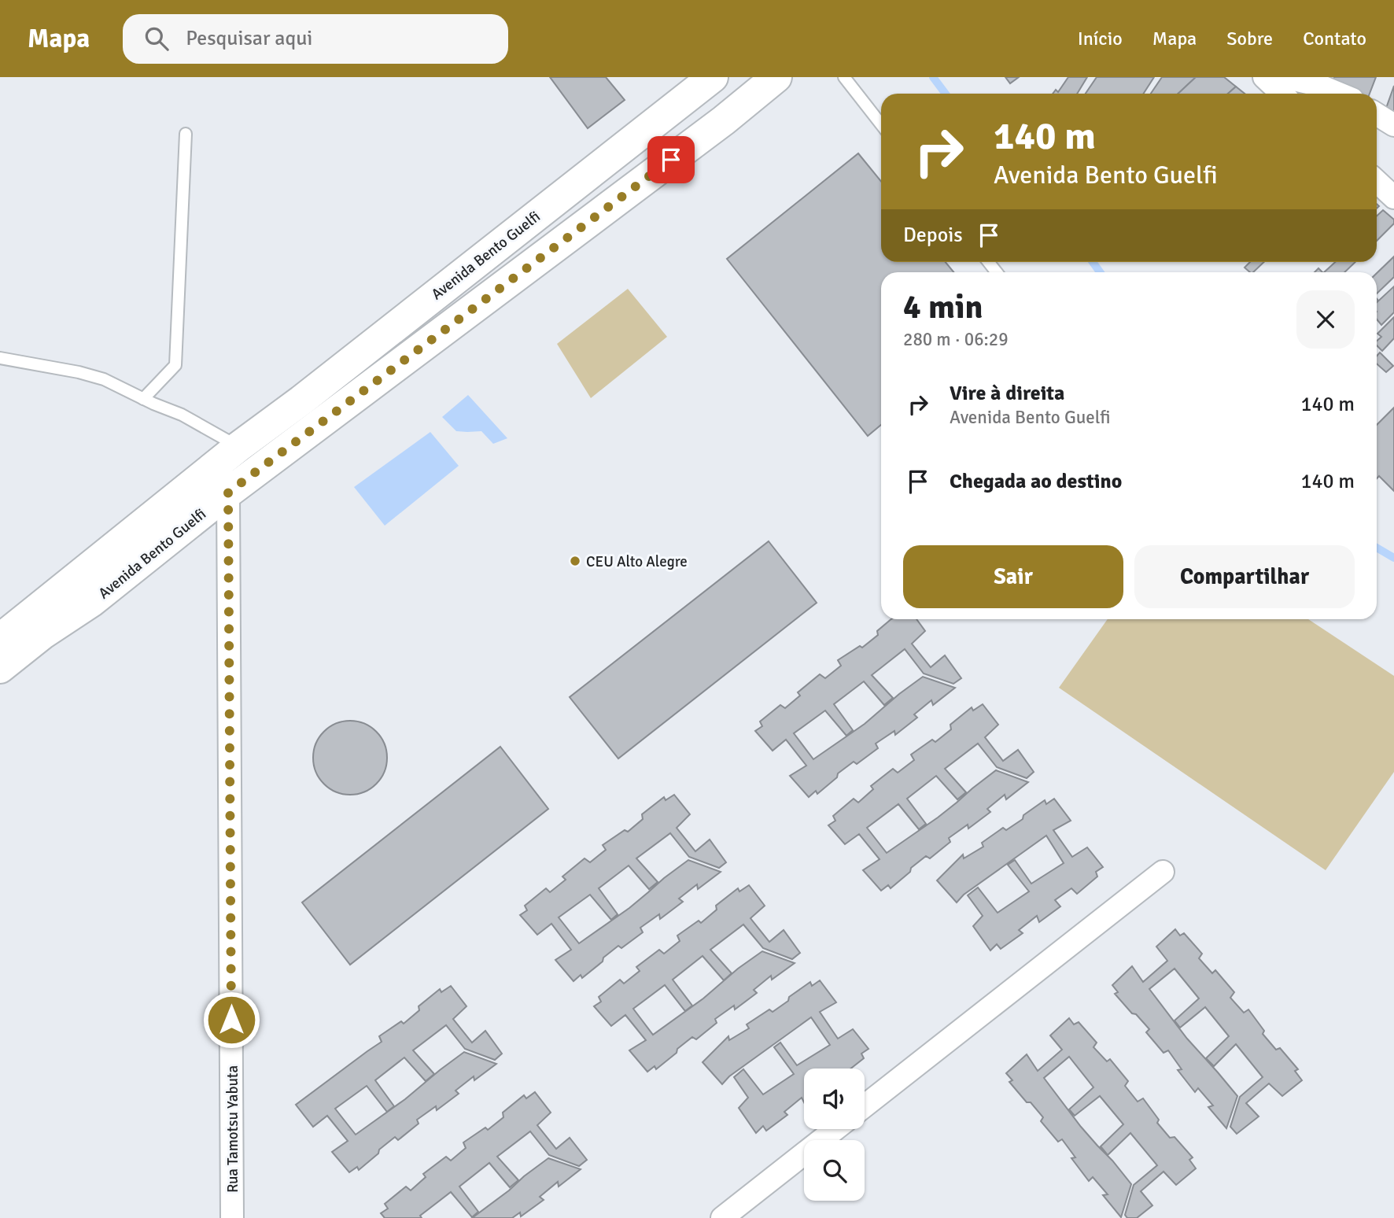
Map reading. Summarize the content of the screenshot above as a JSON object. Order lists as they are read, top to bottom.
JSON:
{
  "streets": {
    "main road": ["Avenida Bento Guelfi"],
    "street": ["Rua Tamotsu Yabuta"]
  },
  "crossings": [
    ["Avenida Bento Guelfi", "Rua Tamotsu Yabuta"]
  ],
  "places": ["CEU Alto Alegre"],
  "page": {
    "header": "Mapa",
    "search": "Pesquisar aqui",
    "nav": [
      "Início",
      "Mapa",
      "Sobre",
      "Contato"
    ],
    "turn": ["140 m", "Avenida Bento Guelfi"],
    "then": "Depois",
    "heading": ["4 min", "280 m · 06:29"],
    "list": [
      {
        "name": "Vire à direita",
        "note": "Avenida Bento Guelfi",
        "value": "140 m"
      },
      {
        "name": "Chegada ao destino",
        "value": "140 m"
      }
    ],
    "buttons": ["Sair", "Compartilhar"]
  }
}
